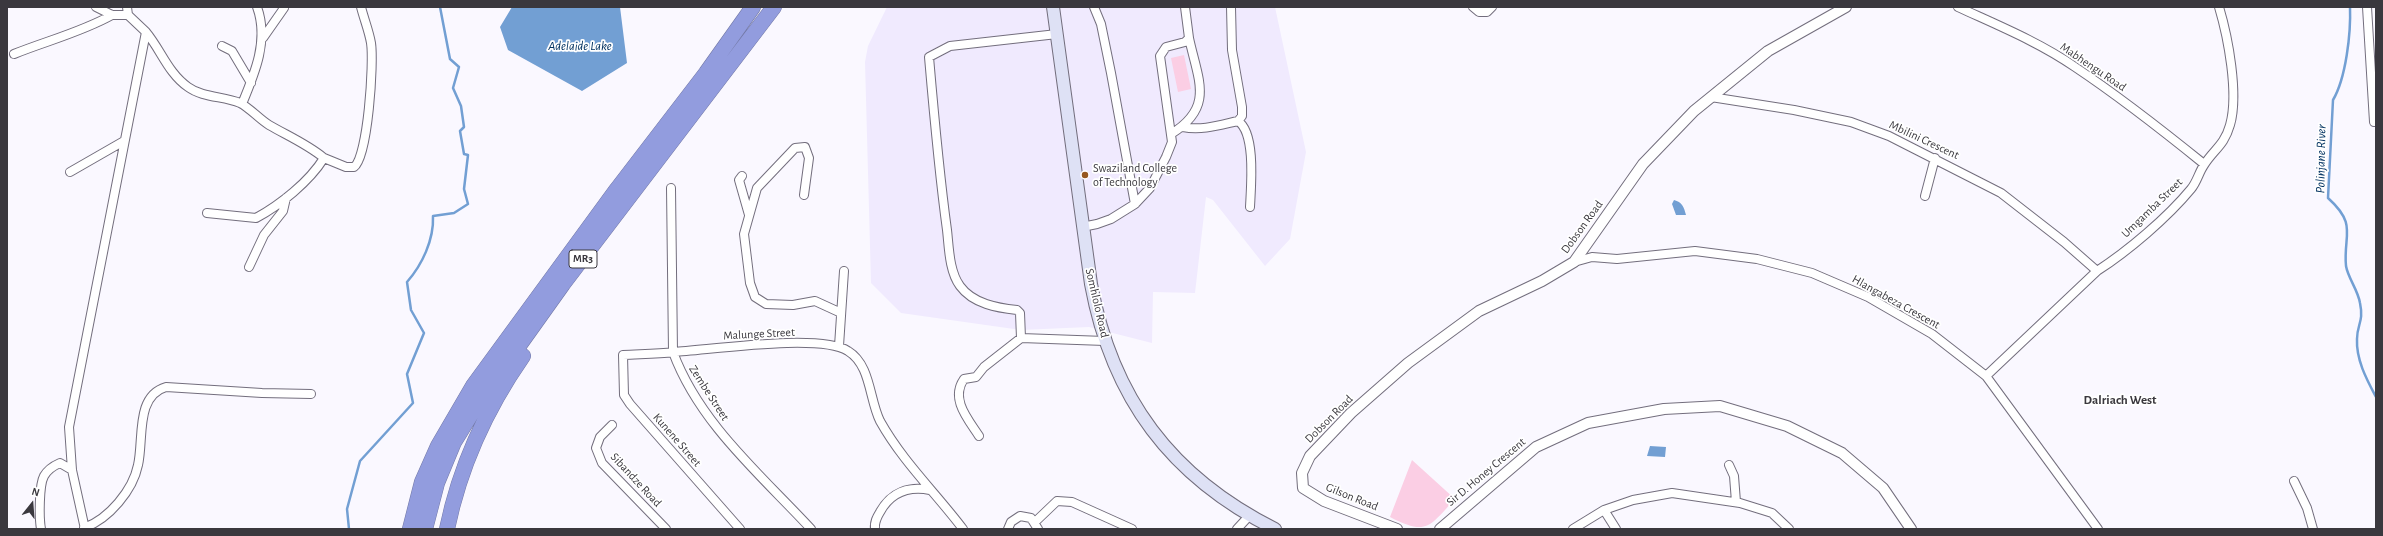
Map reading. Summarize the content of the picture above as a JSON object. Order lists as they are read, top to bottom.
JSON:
{
  "streets": {
    "highway": ["MR3"],
    "main road": ["Somhlolo Road"],
    "street": [
      "Mabhengu Road",
      "Mbilini Crescent",
      "Umgamba Street",
      "Dobson Road",
      "Hlangabeza Crescent",
      "Malunge Street",
      "Zembe Street",
      "Kunene Street",
      "Sir D. Honey Crescent",
      "Sibandze Road",
      "Gilson Road"
    ]
  },
  "crossings": [
    ["Mabhengu Road", "Umgamba Street"],
    ["Mbilini Crescent", "Umgamba Street"],
    ["Mbilini Crescent", "Dobson Road"],
    ["Umgamba Street", "Hlangabeza Crescent"],
    ["Dobson Road", "Hlangabeza Crescent"],
    ["Dobson Road", "Gilson Road"],
    ["Malunge Street", "Zembe Street"],
    ["Malunge Street", "Kunene Street"]
  ],
  "districts": ["Dalriach West"],
  "water": ["Adelaide Lake", "Polinjane River"],
  "places": ["Swaziland College of Technology"],
  "north": "top"
}
